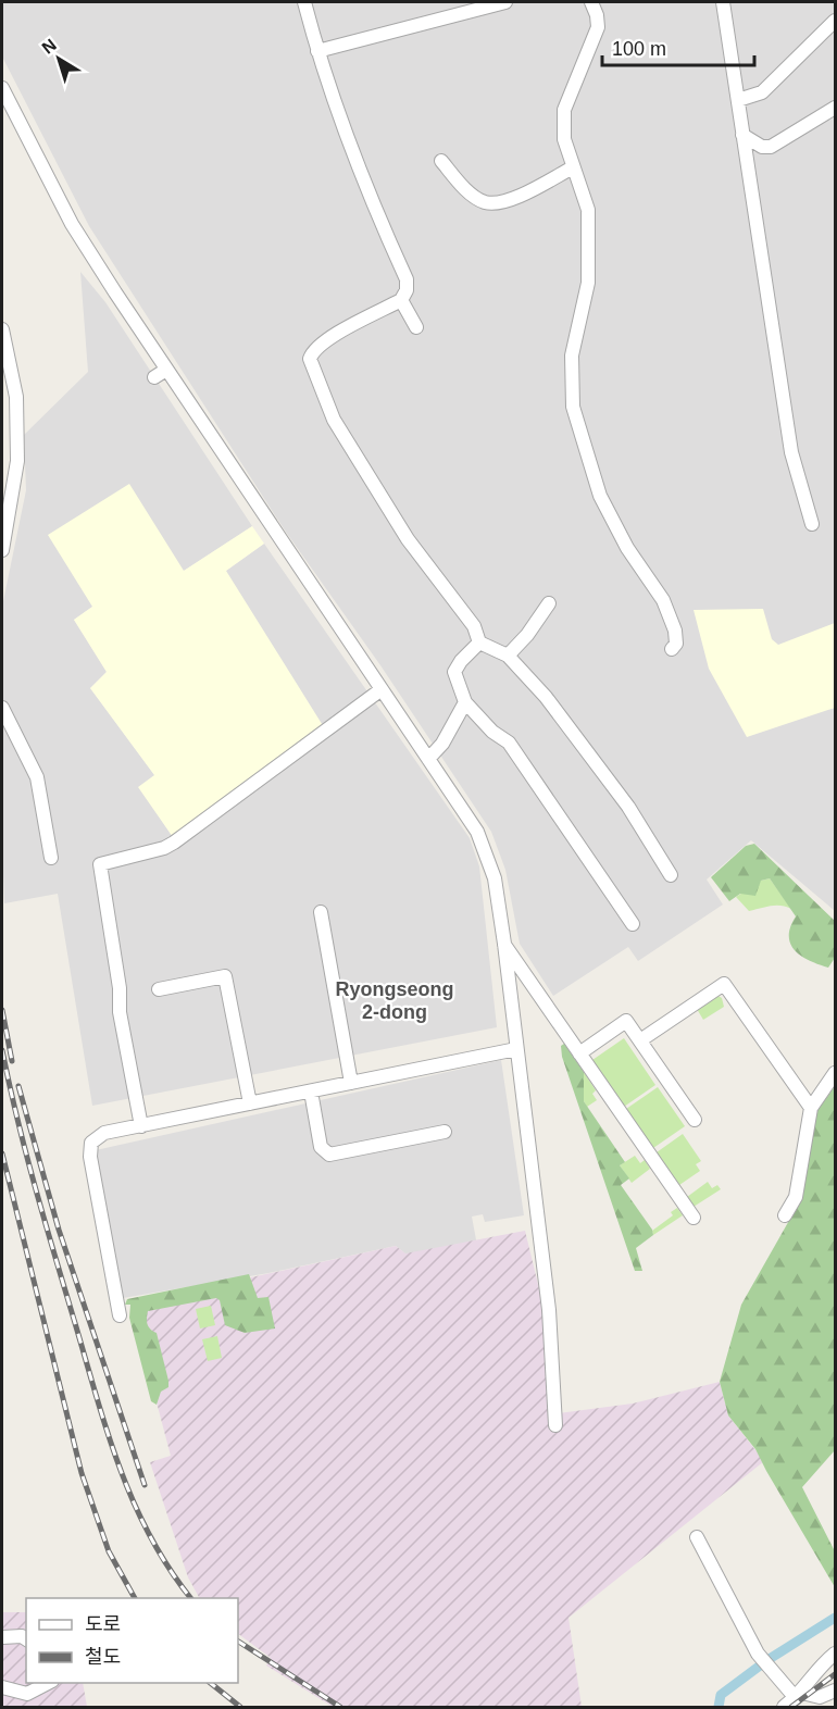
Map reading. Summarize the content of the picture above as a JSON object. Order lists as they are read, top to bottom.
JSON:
{
  "districts": ["Ryongseong 2-dong"],
  "legend": ["도로", "철도"],
  "scale_bar": "100 m",
  "north": "top left"
}
